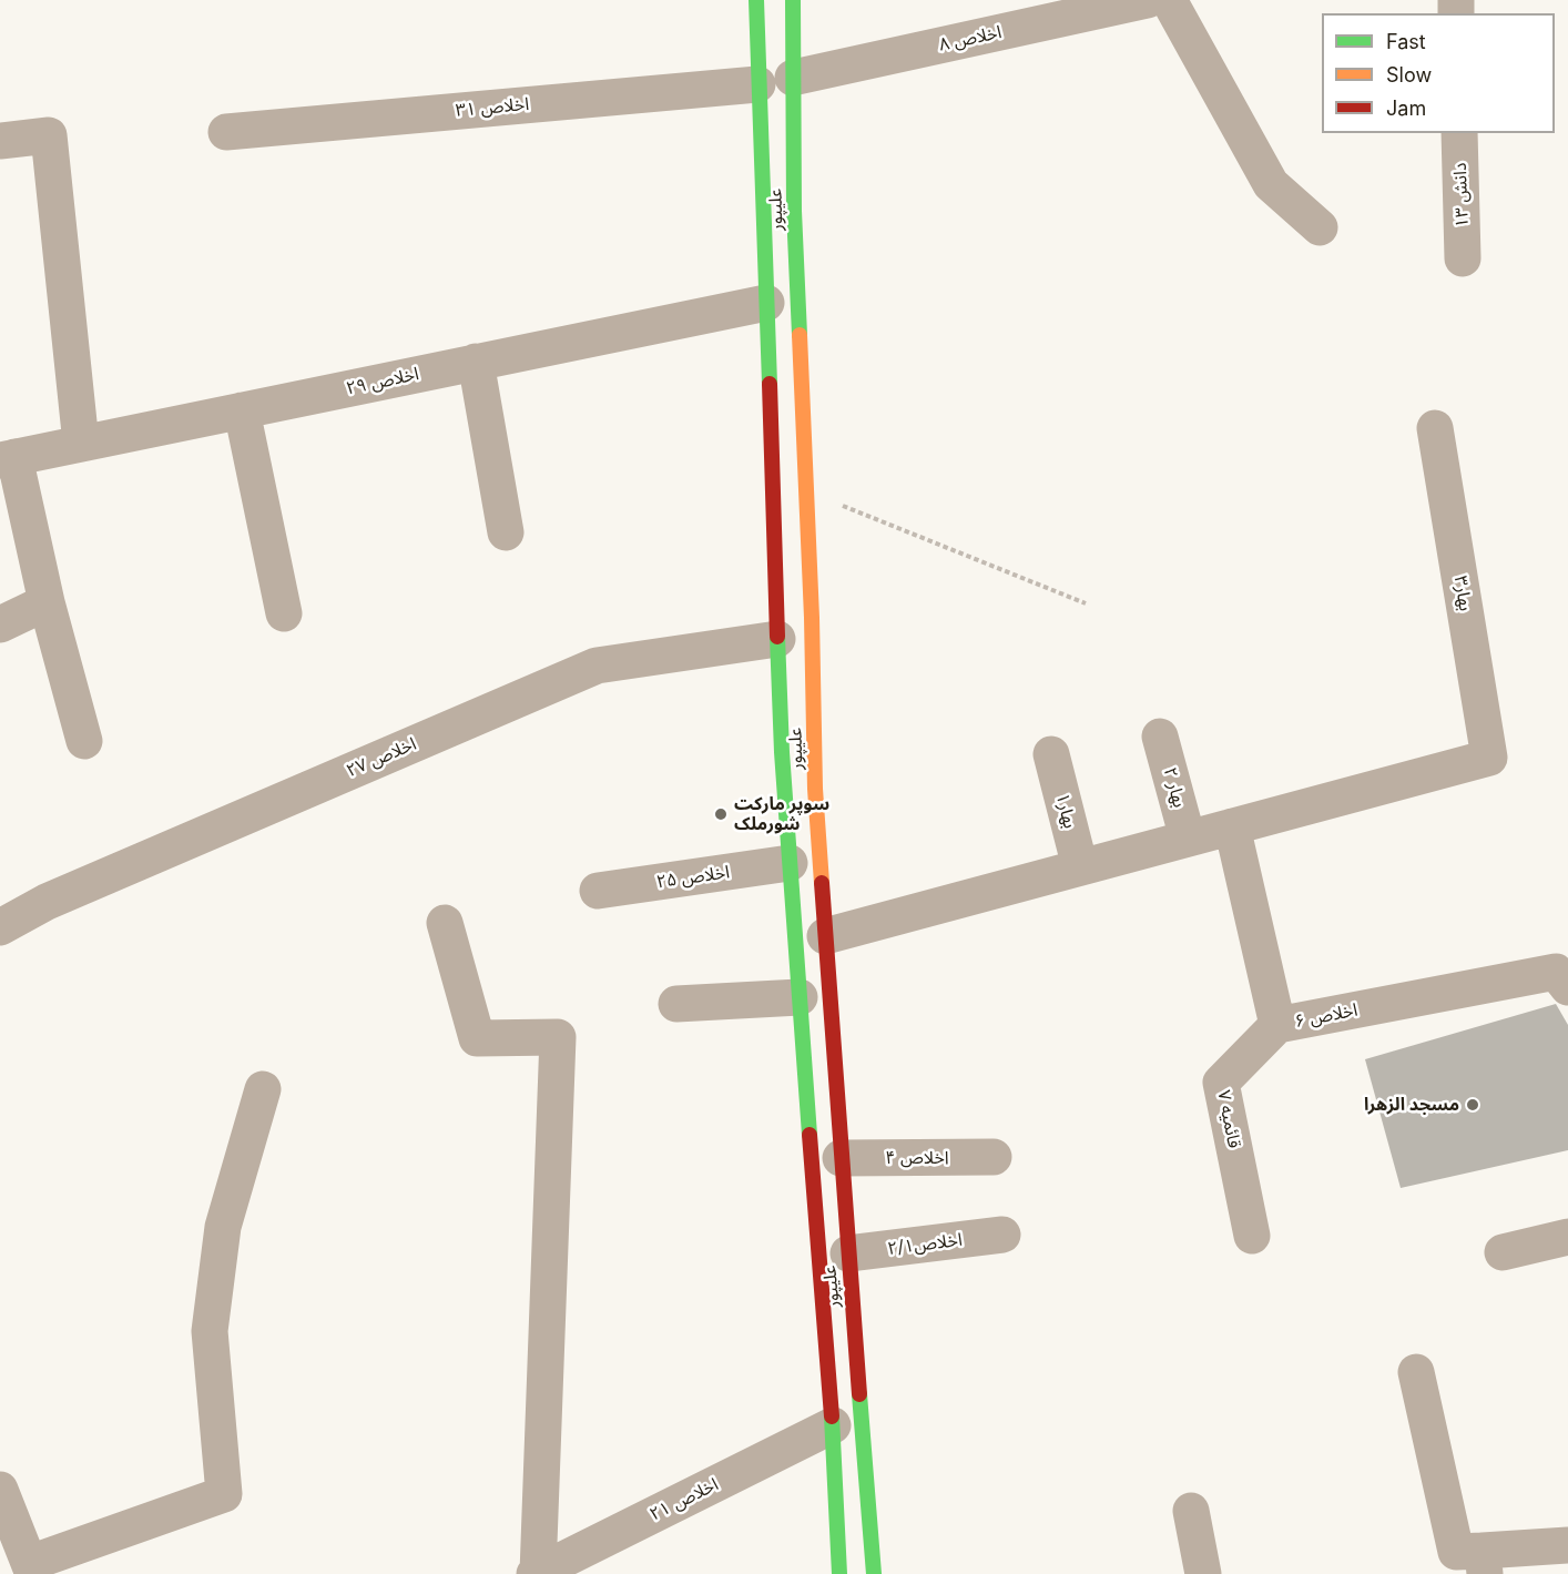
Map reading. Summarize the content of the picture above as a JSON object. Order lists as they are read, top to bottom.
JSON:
{
  "streets": {
    "main road": ["علیپور"],
    "street": [
      "اخلاص ۸",
      "اخلاص ۳۱",
      "دانش ۱۳",
      "اخلاص ۲۹",
      "بهار۳",
      "اخلاص ۲۷",
      "بهار ۲",
      "بهار۱",
      "اخلاص ۲۵",
      "اخلاص ۶",
      "قائمیه ۷",
      "اخلاص ۴",
      "اخلاص۲/۱",
      "اخلاص ۲۱"
    ]
  },
  "crossings": [
    ["اخلاص ۸", "علیپور"],
    ["اخلاص ۳۱", "علیپور"],
    ["علیپور", "اخلاص ۲۹"],
    ["علیپور", "اخلاص ۲۷"],
    ["علیپور", "اخلاص ۲۵"],
    ["علیپور", "اخلاص ۴"],
    ["علیپور", "اخلاص۲/۱"],
    ["علیپور", "اخلاص ۲۱"],
    ["بهار۳", "اخلاص ۶"],
    ["اخلاص ۶", "قائمیه ۷"]
  ],
  "places": ["سوپر مارکت شورملک", "مسجد الزهرا"],
  "legend": ["Fast", "Slow", "Jam"]
}
